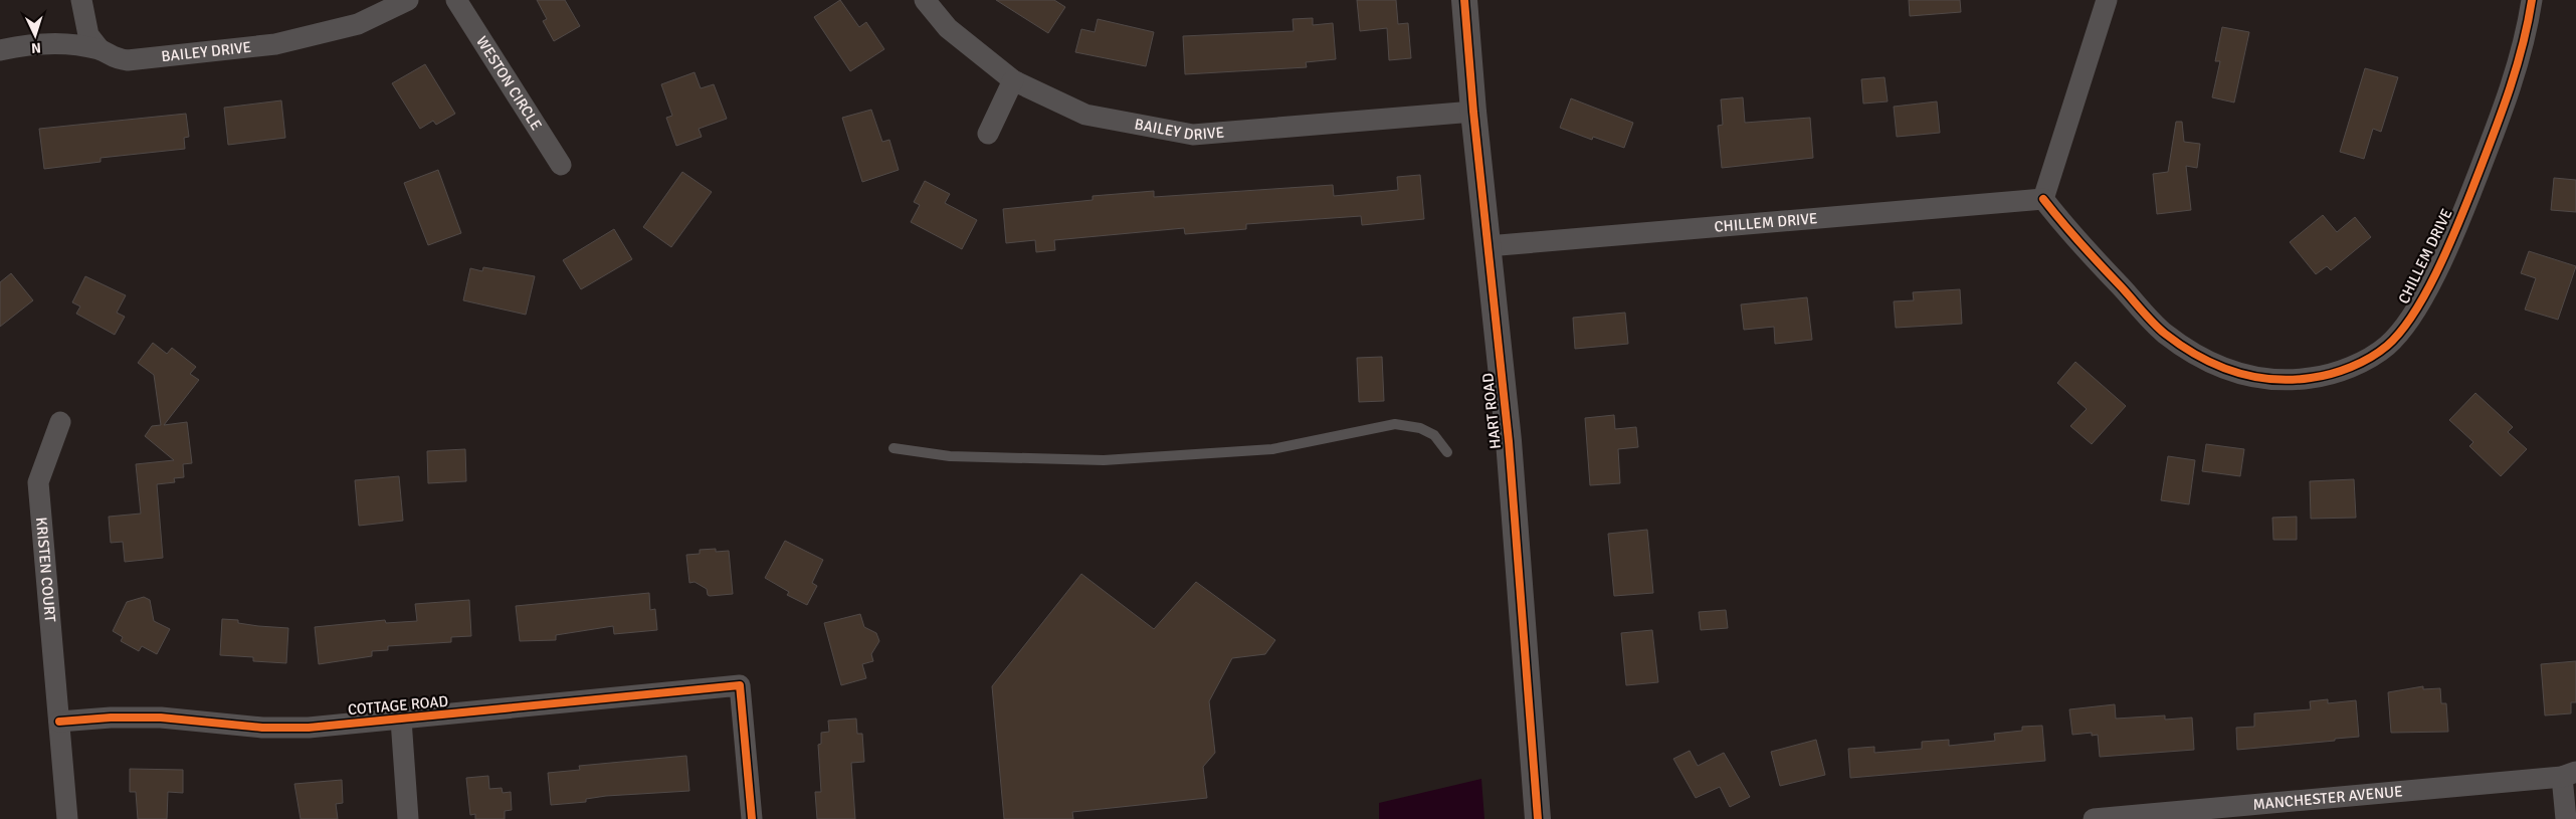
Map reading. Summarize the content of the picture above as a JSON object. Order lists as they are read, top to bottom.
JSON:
{
  "streets": {
    "street": [
      "BAILEY DRIVE",
      "WESTON CIRCLE",
      "CHILLEM DRIVE",
      "HART ROAD",
      "KRISTEN COURT",
      "COTTAGE ROAD",
      "MANCHESTER AVENUE"
    ]
  },
  "crossings": [
    ["BAILEY DRIVE", "HART ROAD"],
    ["CHILLEM DRIVE", "HART ROAD"],
    ["KRISTEN COURT", "COTTAGE ROAD"]
  ],
  "north": "bottom"
}
